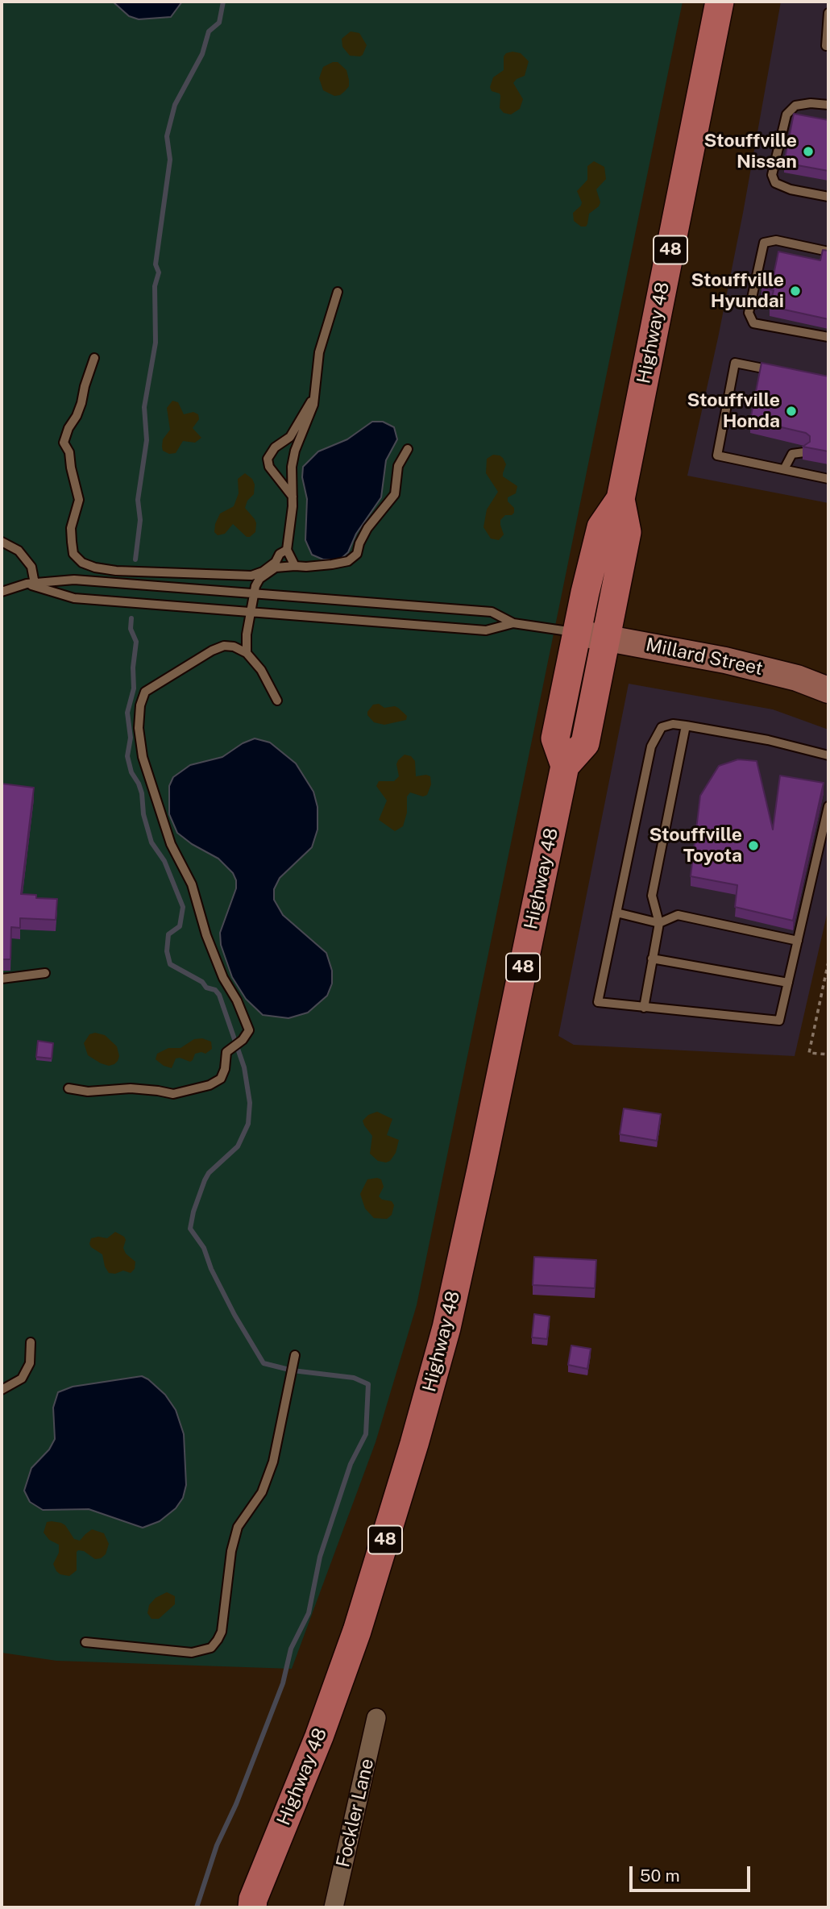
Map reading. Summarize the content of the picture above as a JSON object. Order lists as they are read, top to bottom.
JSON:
{
  "streets": {
    "main road": ["48", "Highway 48"],
    "street": ["Millard Street", "Fockler Lane"]
  },
  "crossings": [
    ["Highway 48", "Millard Street"]
  ],
  "places": [
    "Stouffville Nissan",
    "Stouffville Hyundai",
    "Stouffville Honda",
    "Stouffville Toyota"
  ],
  "scale_bar": "50 m"
}
